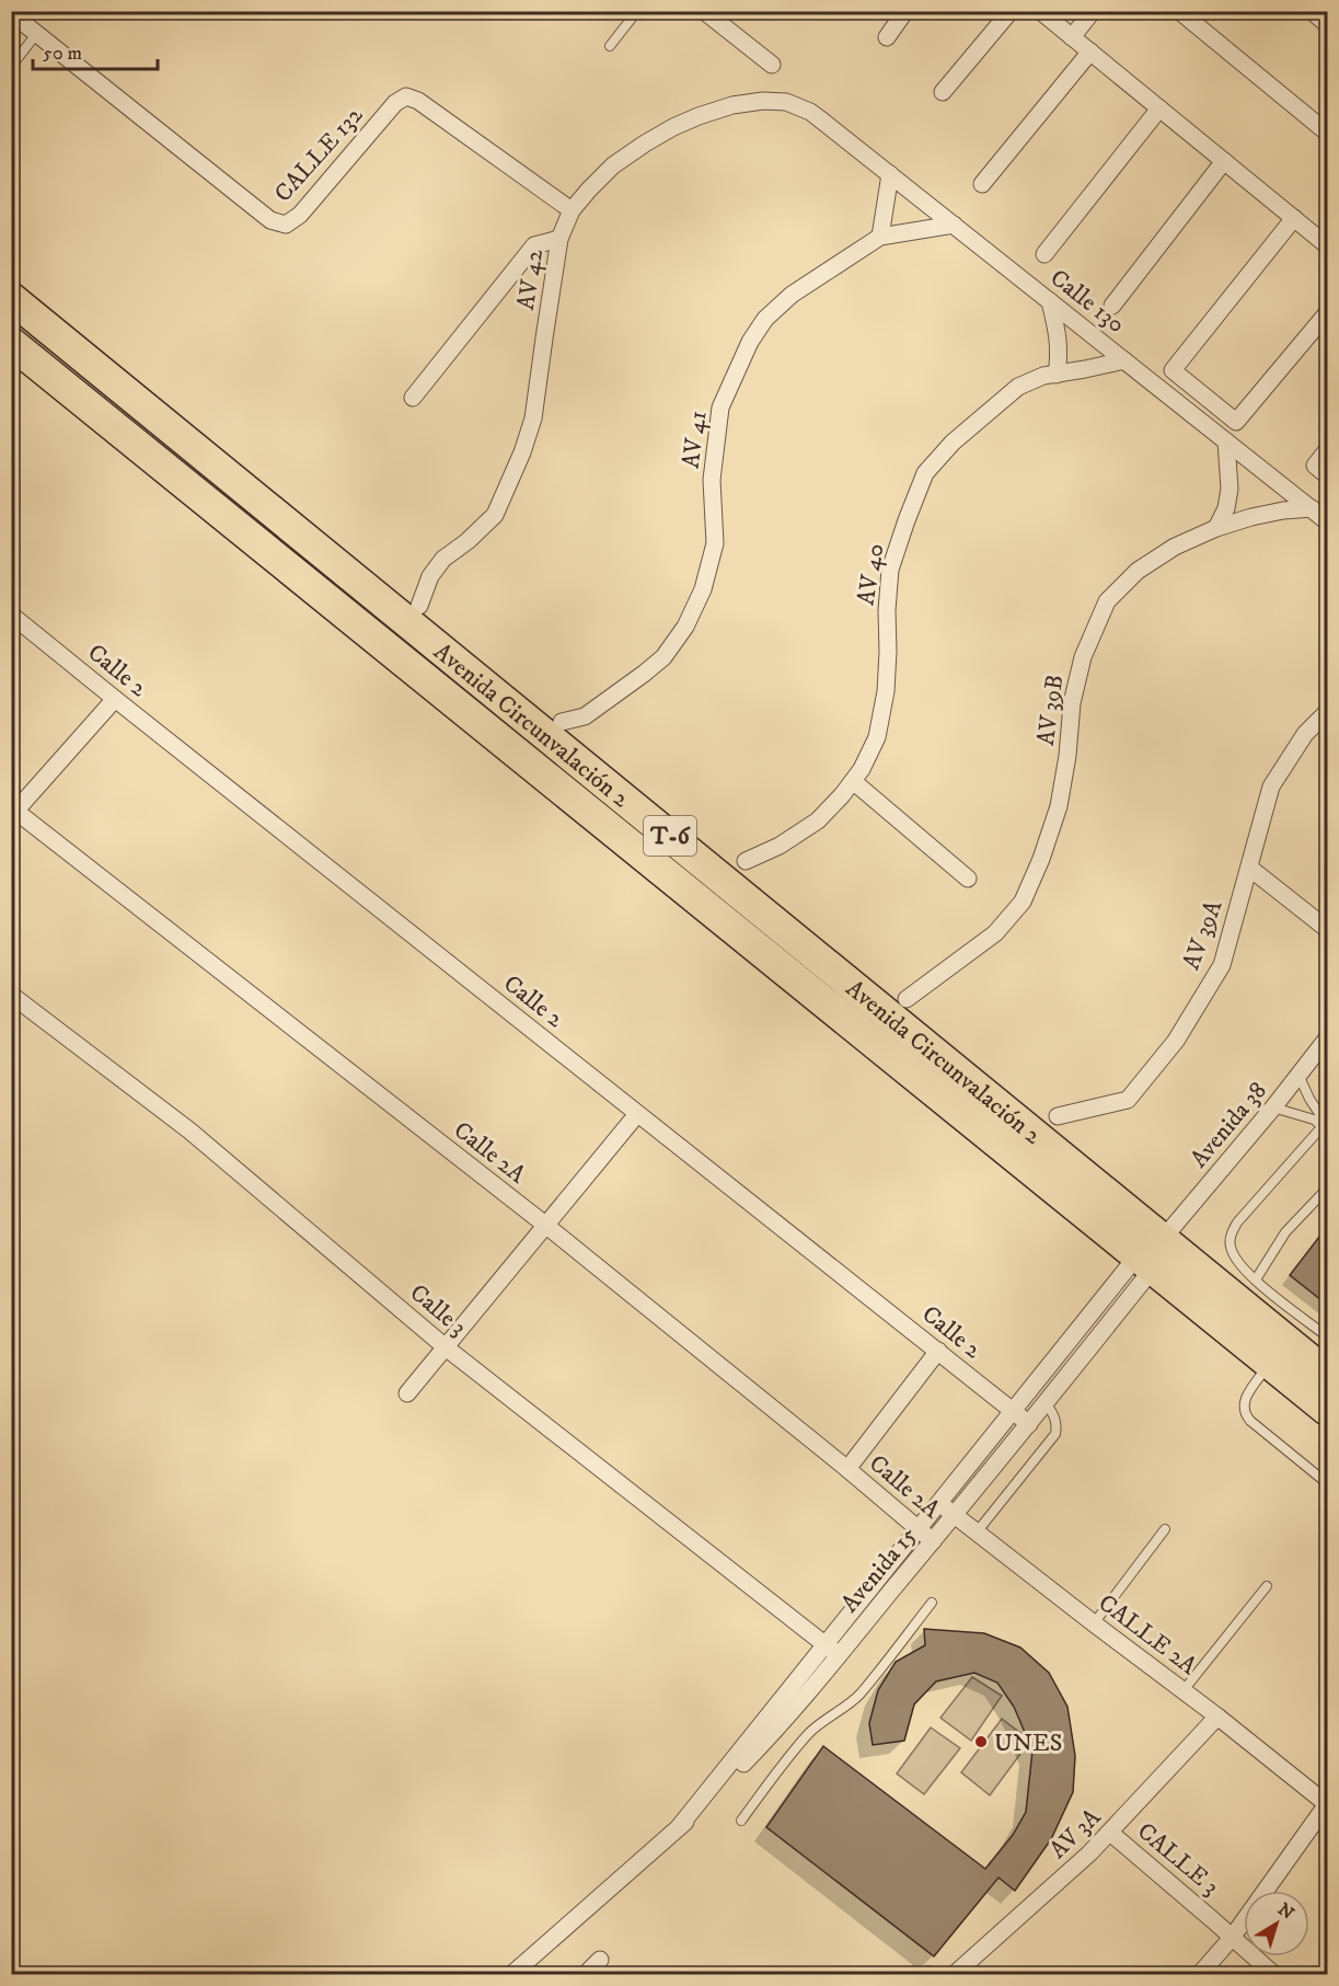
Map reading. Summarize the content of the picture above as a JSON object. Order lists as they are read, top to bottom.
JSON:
{
  "streets": {
    "highway": ["Avenida Circunvalación 2", "T-6"],
    "street": [
      "CALLE 132",
      "AV 42",
      "Calle 130",
      "AV 41",
      "AV 40",
      "Calle 2",
      "AV 39B",
      "AV 39A",
      "Avenida 38",
      "Calle 2A",
      "Calle 3",
      "Avenida 15",
      "CALLE 2A",
      "AV 3A",
      "CALLE 3"
    ]
  },
  "crossings": [
    ["CALLE 132", "AV 42"],
    ["AV 42", "Calle 130"],
    ["Calle 130", "AV 41"],
    ["Calle 130", "AV 40"],
    ["Calle 130", "AV 39B"],
    ["Calle 2", "Avenida 15"],
    ["Avenida Circunvalación 2", "Avenida 38"],
    ["Avenida Circunvalación 2", "Avenida 15"],
    ["Avenida 38", "Avenida 15"],
    ["Calle 2A", "Avenida 15"],
    ["Calle 3", "Avenida 15"],
    ["Avenida 15", "CALLE 2A"],
    ["CALLE 2A", "AV 3A"],
    ["AV 3A", "CALLE 3"]
  ],
  "places": ["UNES"],
  "scale_bar": "50 m",
  "north": "top right"
}
